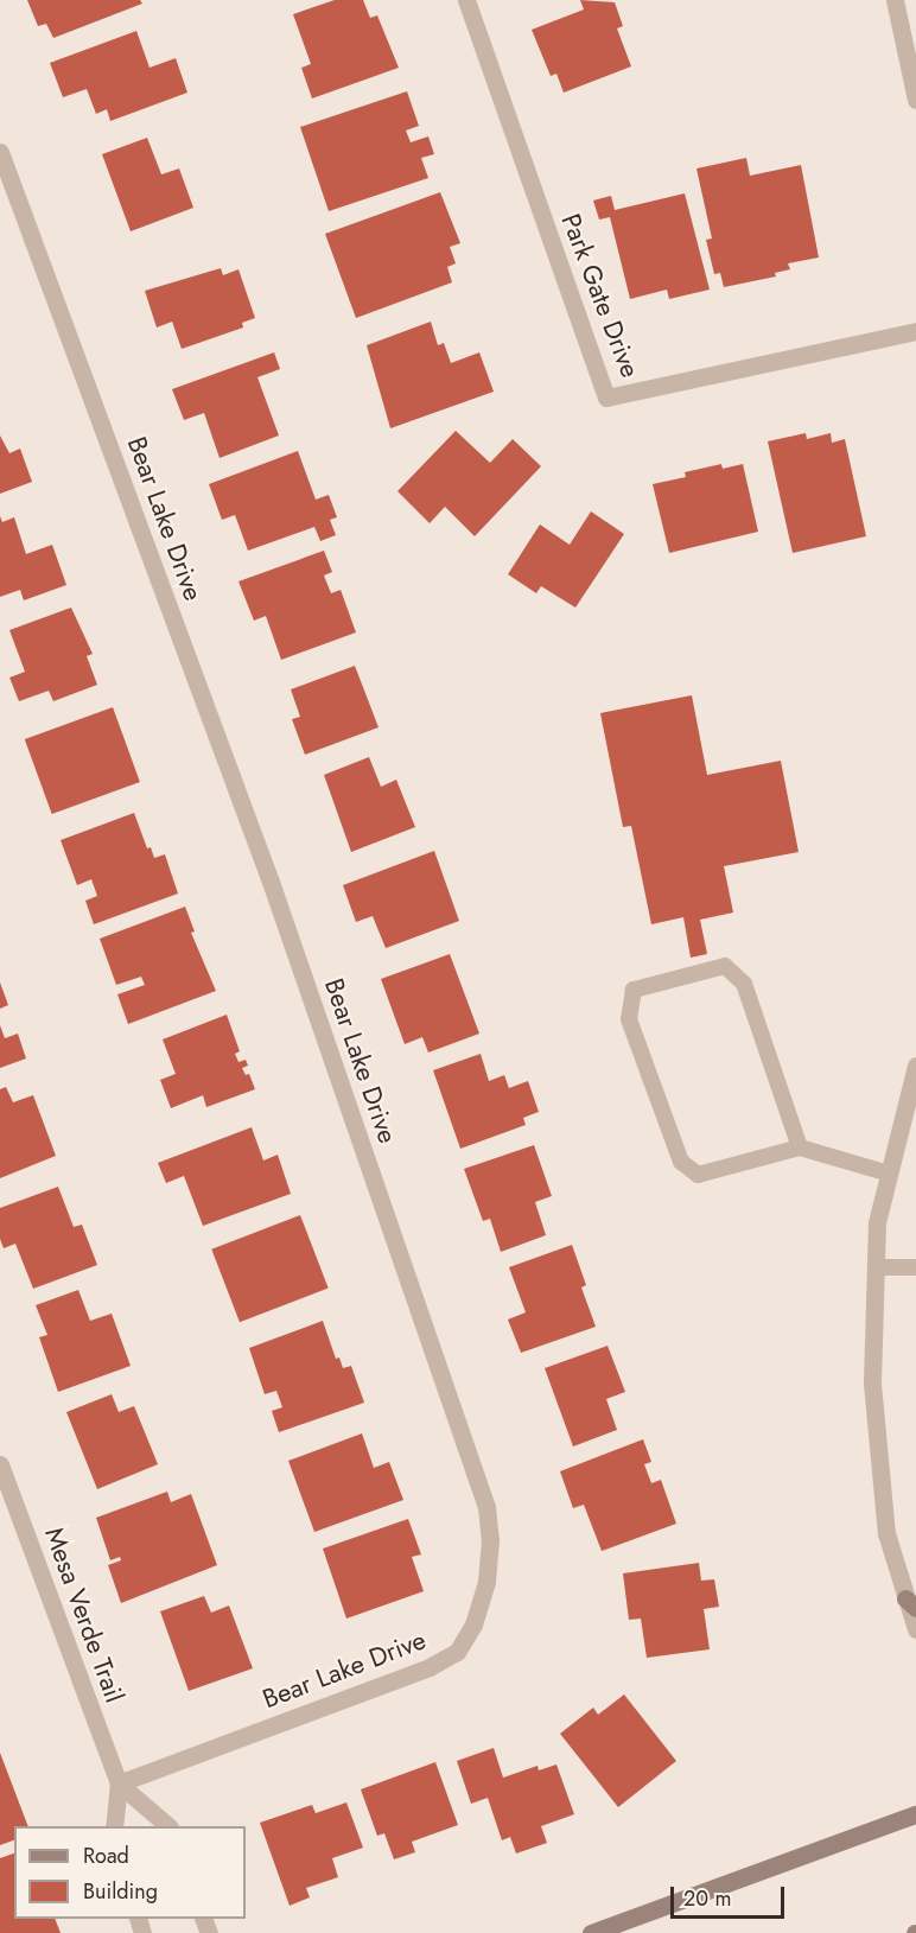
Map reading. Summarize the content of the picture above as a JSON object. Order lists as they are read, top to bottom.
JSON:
{
  "streets": {
    "street": ["Park Gate Drive", "Bear Lake Drive", "Mesa Verde Trail"]
  },
  "crossings": [
    ["Bear Lake Drive", "Mesa Verde Trail"]
  ],
  "legend": ["Road", "Building"],
  "scale_bar": "20 m"
}
